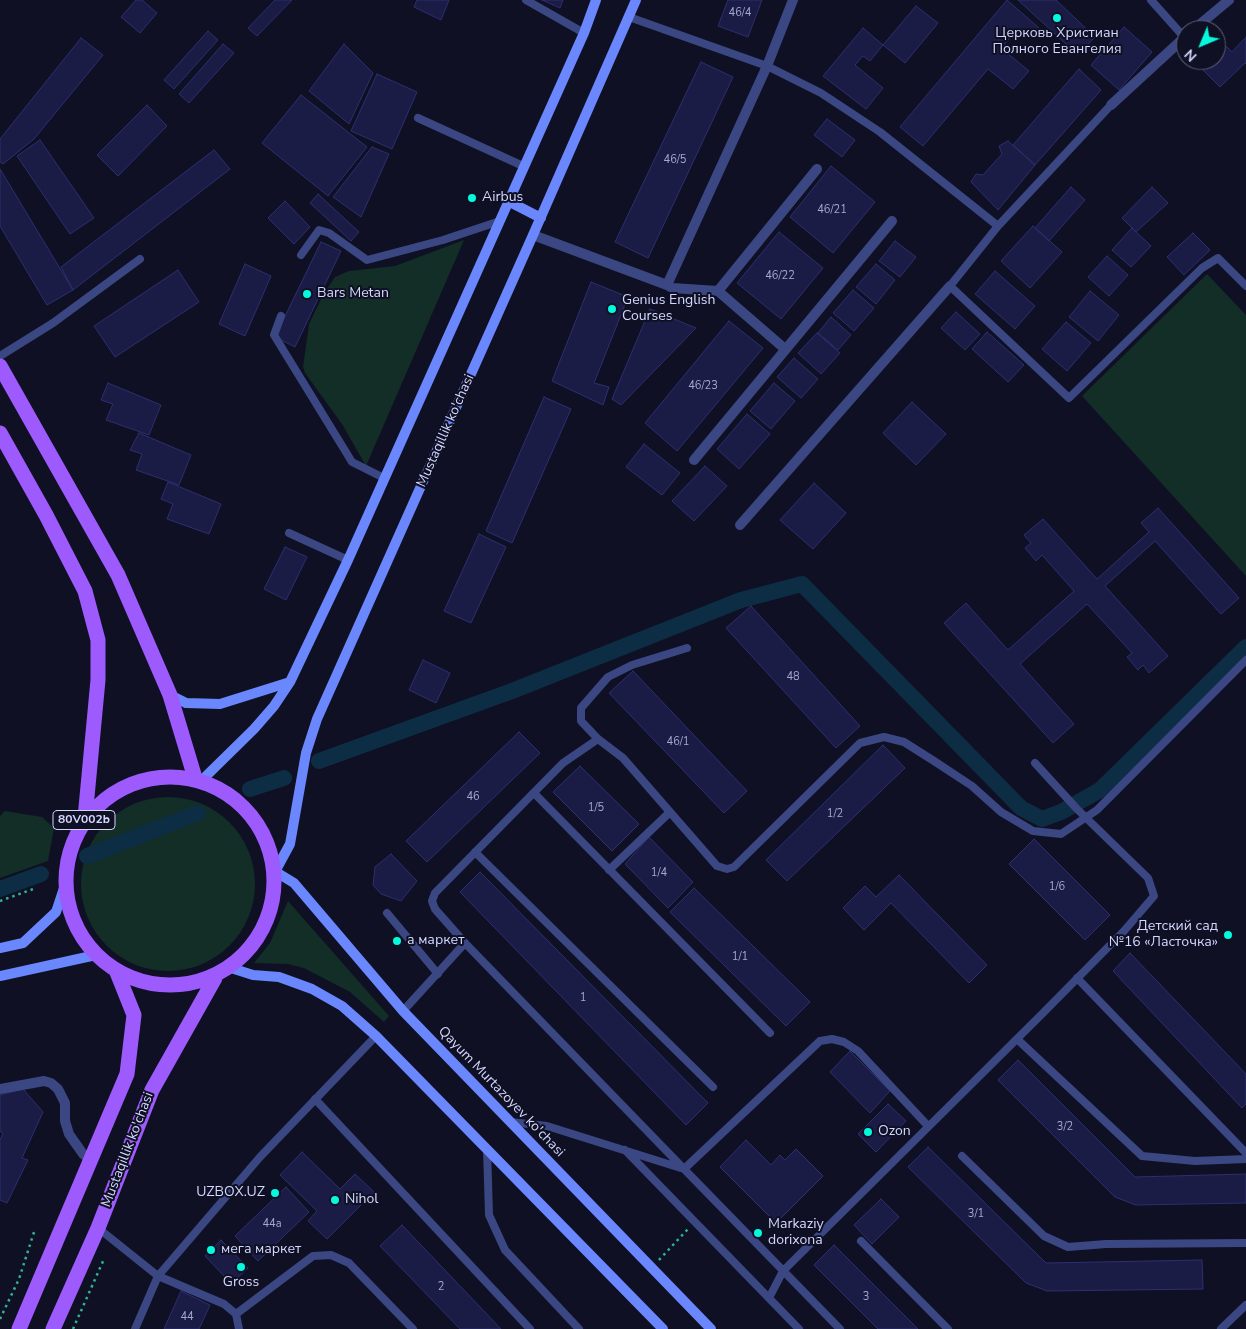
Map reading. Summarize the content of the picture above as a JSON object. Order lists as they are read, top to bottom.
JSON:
{
  "streets": {
    "main road": ["Mustaqillik ko'chasi", "80V002b", "Qayum Murtazoyev ko'chasi"]
  },
  "crossings": [
    ["Mustaqillik ko'chasi", "80V002b"],
    ["Mustaqillik ko'chasi", "Qayum Murtazoyev ko'chasi"],
    ["80V002b", "Qayum Murtazoyev ko'chasi"]
  ],
  "places": [
    "Церковь Христиан Полного Евангелия",
    "Airbus",
    "Bars Metan",
    "Genius English Courses",
    "Детский сад №16 «Ласточка»",
    "а маркет",
    "Ozon",
    "UZBOX.UZ",
    "Nihol",
    "Markaziy dorixona",
    "мега маркет",
    "Gross"
  ],
  "house_numbers": [
    "46/4",
    "46/5",
    "46/21",
    "46/22",
    "46/23",
    "48",
    "46/1",
    "46",
    "1/5",
    "1/2",
    "1/4",
    "1/6",
    "1/1",
    "1",
    "3/2",
    "3/1",
    "44a",
    "2",
    "3",
    "44"
  ],
  "north": "bottom left"
}
